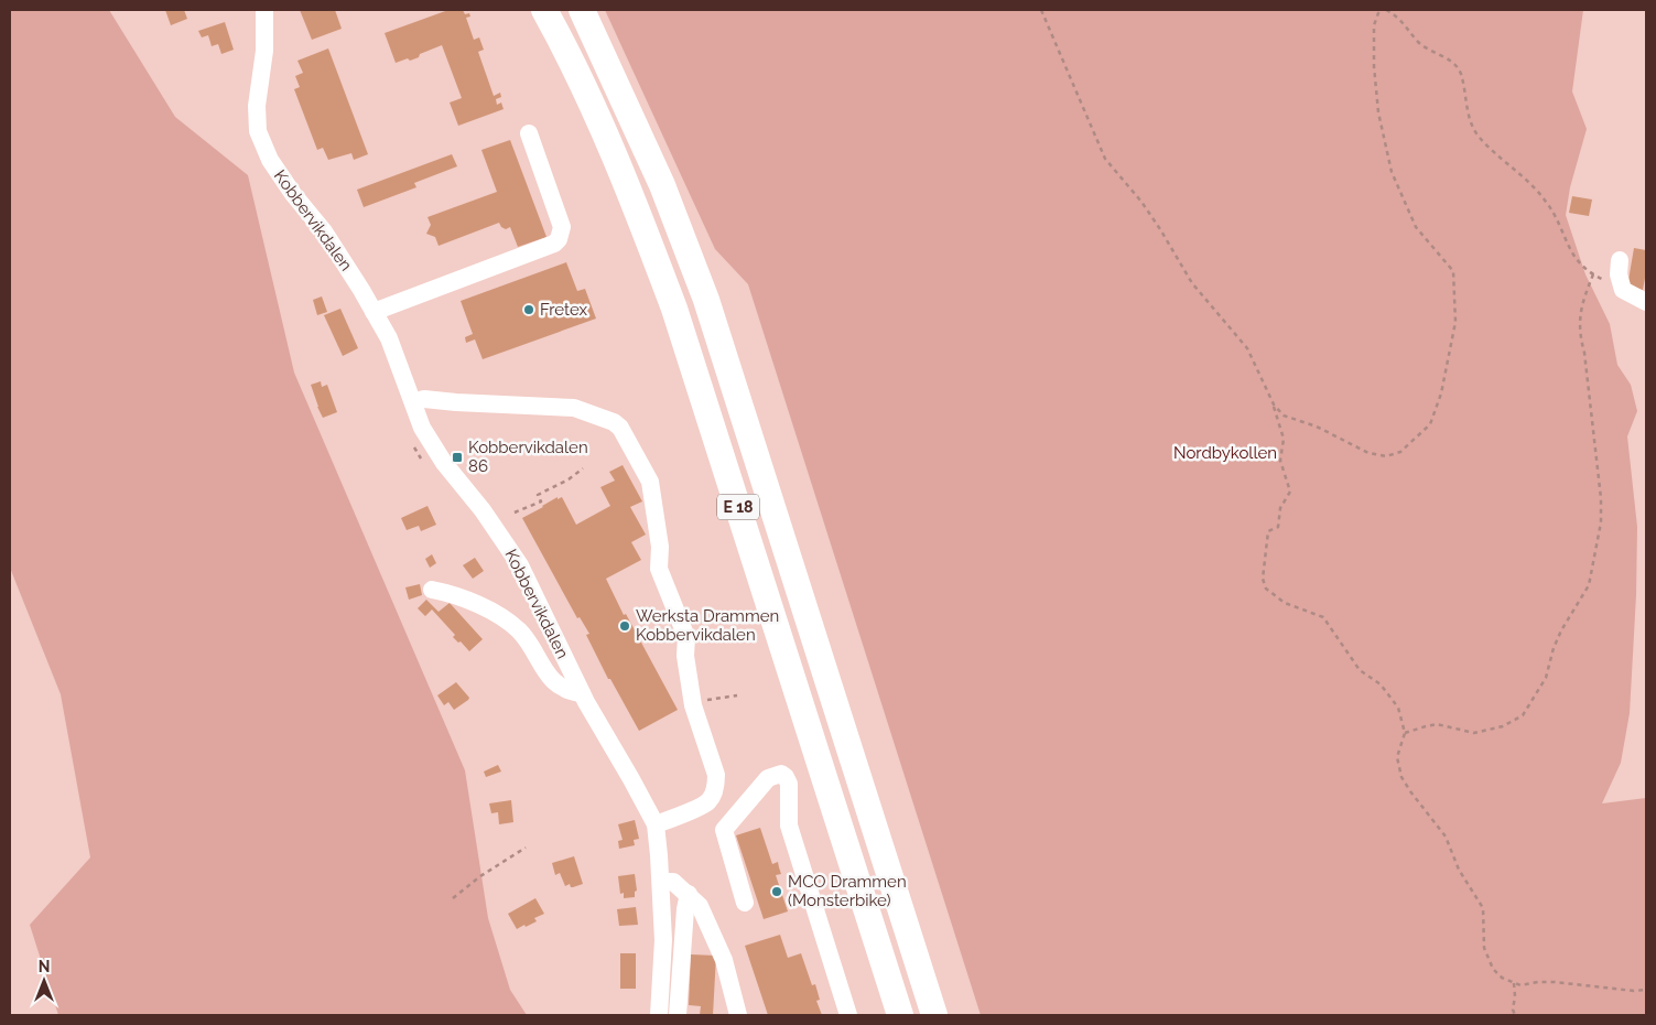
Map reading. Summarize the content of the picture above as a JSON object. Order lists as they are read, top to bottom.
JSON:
{
  "streets": {
    "highway": ["E 18"],
    "street": ["Kobbervikdalen"]
  },
  "parks": ["Nordbykollen"],
  "places": {
    "other": ["Fretex", "Werksta Drammen Kobbervikdalen", "MCO Drammen (Monsterbike)"],
    "transit": ["Kobbervikdalen 86"]
  },
  "north": "top"
}
